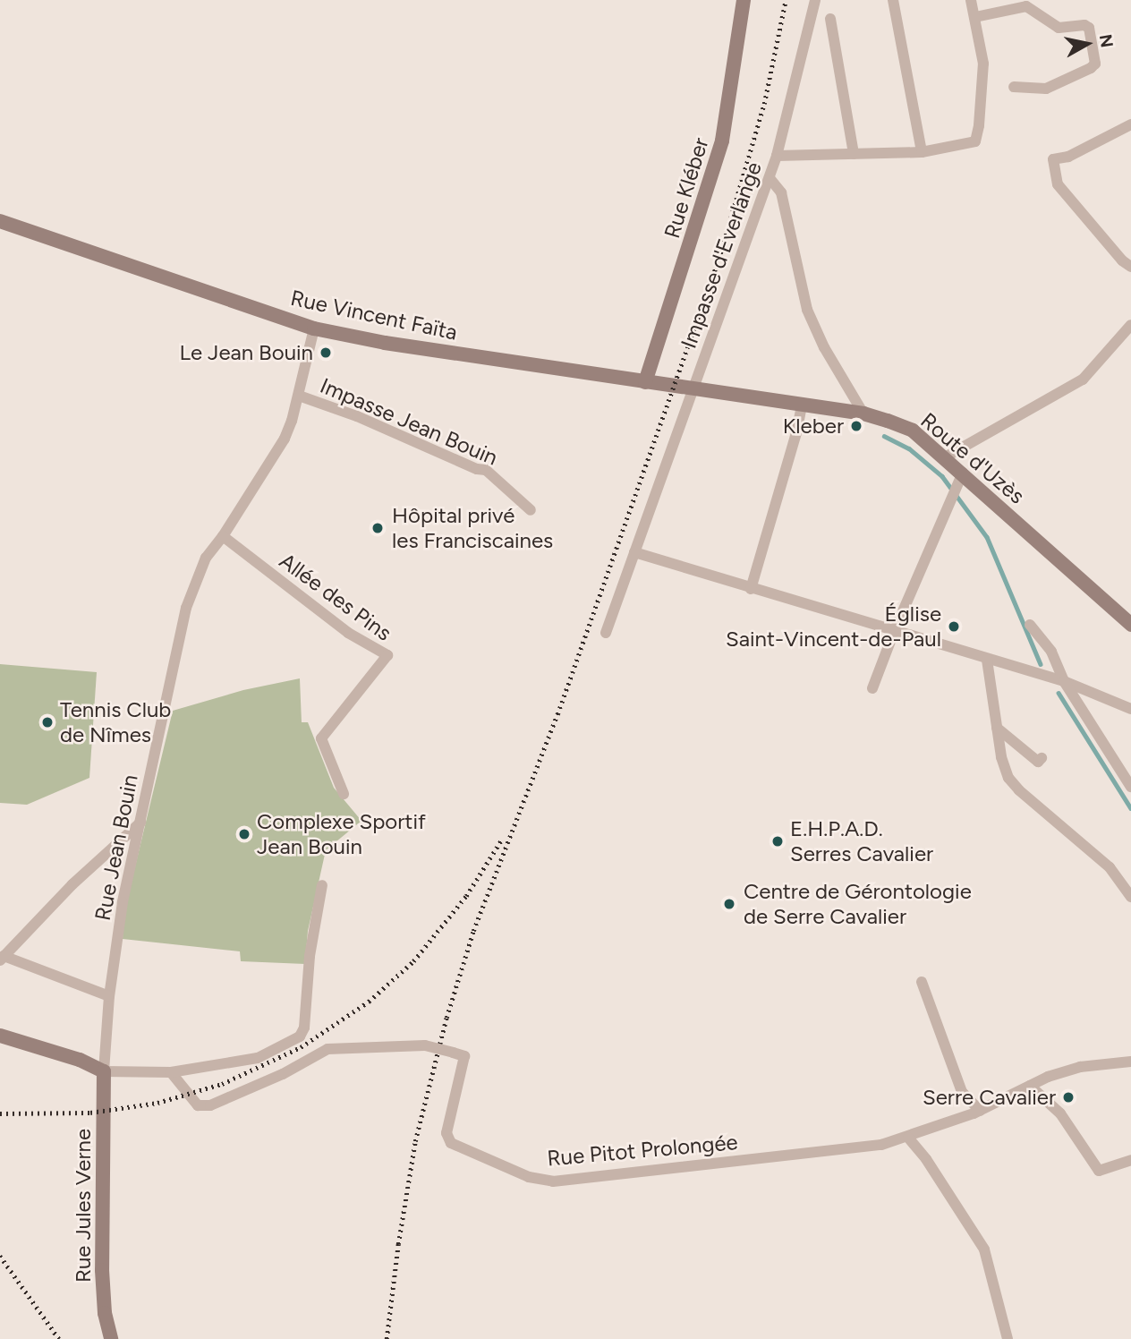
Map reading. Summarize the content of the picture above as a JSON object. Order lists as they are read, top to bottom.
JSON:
{
  "streets": {
    "main road": [
      "Rue Kléber",
      "Rue Vincent Faïta",
      "Route d'Uzès",
      "Rue Jules Verne"
    ],
    "street": [
      "Impasse d'Everlange",
      "Impasse Jean Bouin",
      "Allée des Pins",
      "Rue Jean Bouin",
      "Rue Pitot Prolongée"
    ]
  },
  "crossings": [
    ["Rue Kléber", "Rue Vincent Faïta"],
    ["Impasse d'Everlange", "Route d'Uzès"],
    ["Rue Vincent Faïta", "Route d'Uzès"],
    ["Rue Vincent Faïta", "Rue Jean Bouin"],
    ["Impasse Jean Bouin", "Rue Jean Bouin"],
    ["Allée des Pins", "Rue Jean Bouin"],
    ["Rue Jean Bouin", "Rue Jules Verne"]
  ],
  "places": [
    "Le Jean Bouin",
    "Kleber",
    "Hôpital privé les Franciscaines",
    "Église Saint-Vincent-de-Paul",
    "Tennis Club de Nîmes",
    "Complexe Sportif Jean Bouin",
    "E.H.P.A.D. Serres Cavalier",
    "Centre de Gérontologie de Serre Cavalier",
    "Serre Cavalier"
  ],
  "north": "right"
}
